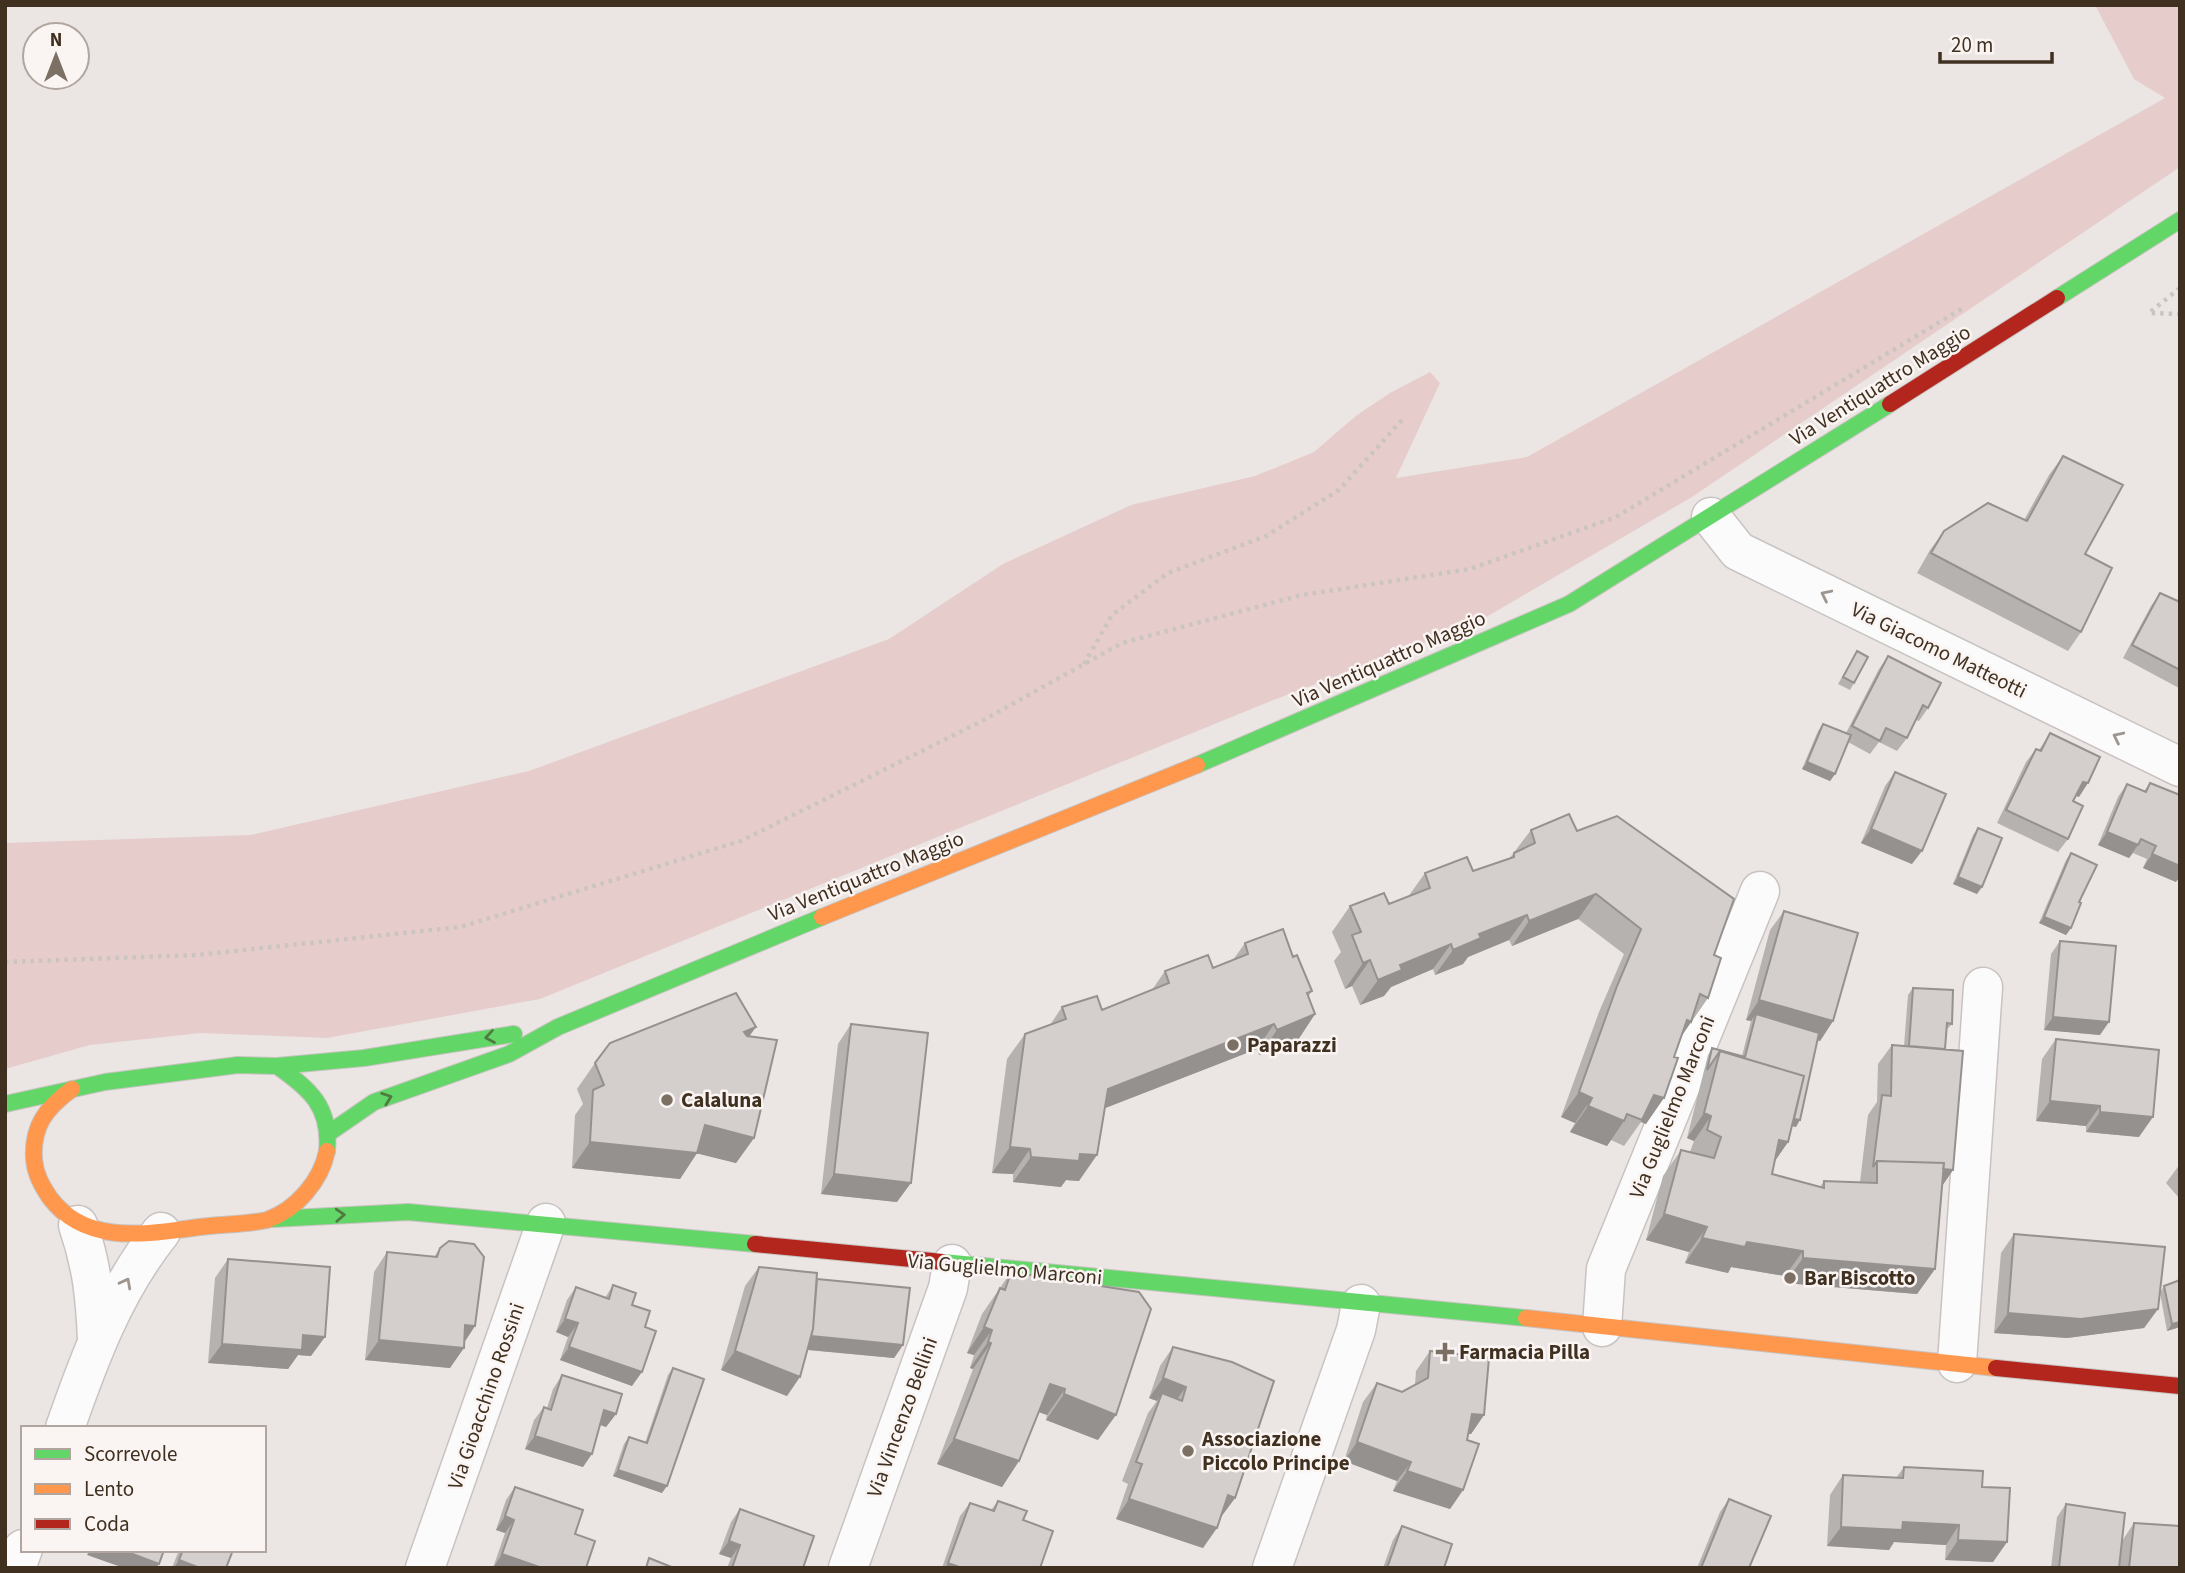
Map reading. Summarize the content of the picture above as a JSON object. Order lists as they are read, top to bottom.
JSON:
{
  "streets": {
    "main road": ["Via Ventiquattro Maggio", "Via Guglielmo Marconi"],
    "street": ["Via Giacomo Matteotti", "Via Gioacchino Rossini", "Via Vincenzo Bellini"]
  },
  "crossings": [
    ["Via Ventiquattro Maggio", "Via Giacomo Matteotti"],
    ["Via Ventiquattro Maggio", "Via Guglielmo Marconi"],
    ["Via Guglielmo Marconi", "Via Gioacchino Rossini"],
    ["Via Guglielmo Marconi", "Via Vincenzo Bellini"]
  ],
  "one_way": ["Via Giacomo Matteotti"],
  "places": {
    "other": [
      "Paparazzi",
      "Calaluna",
      "Bar Biscotto",
      "Associazione Piccolo Principe"
    ],
    "health": ["Farmacia Pilla"]
  },
  "legend": ["Scorrevole", "Lento", "Coda"],
  "scale_bar": "20 m",
  "north": "top"
}
